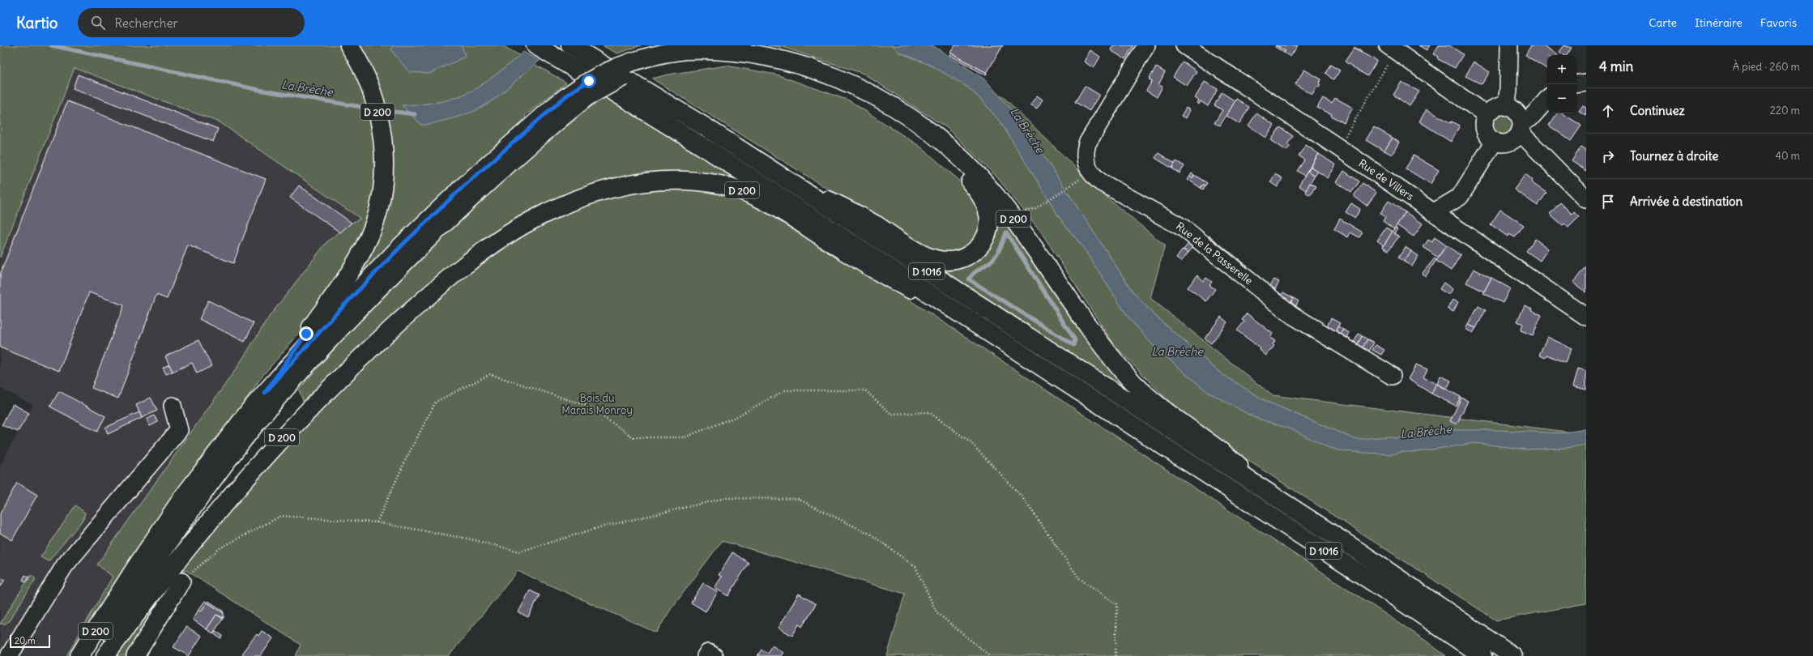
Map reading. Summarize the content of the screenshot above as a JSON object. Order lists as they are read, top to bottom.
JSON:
{
  "streets": {
    "main road": ["D 200", "D 1016"],
    "street": ["Rue de Villers", "Rue de la Passerelle"]
  },
  "crossings": [
    ["D 200", "D 1016"]
  ],
  "water": ["La Brèche"],
  "parks": ["Bois du Marais Monroy"],
  "scale_bar": "20 m",
  "page": {
    "header": "Kartio",
    "search": "Rechercher",
    "nav": ["Carte", "Itinéraire", "Favoris"],
    "heading": ["4 min", "À pied · 260 m"],
    "map_buttons": ["+", "−"],
    "list": [
      ["Continuez", "220 m"],
      ["Tournez à droite", "40 m"],
      "Arrivée à destination"
    ],
    "scale": "20 m"
  }
}
